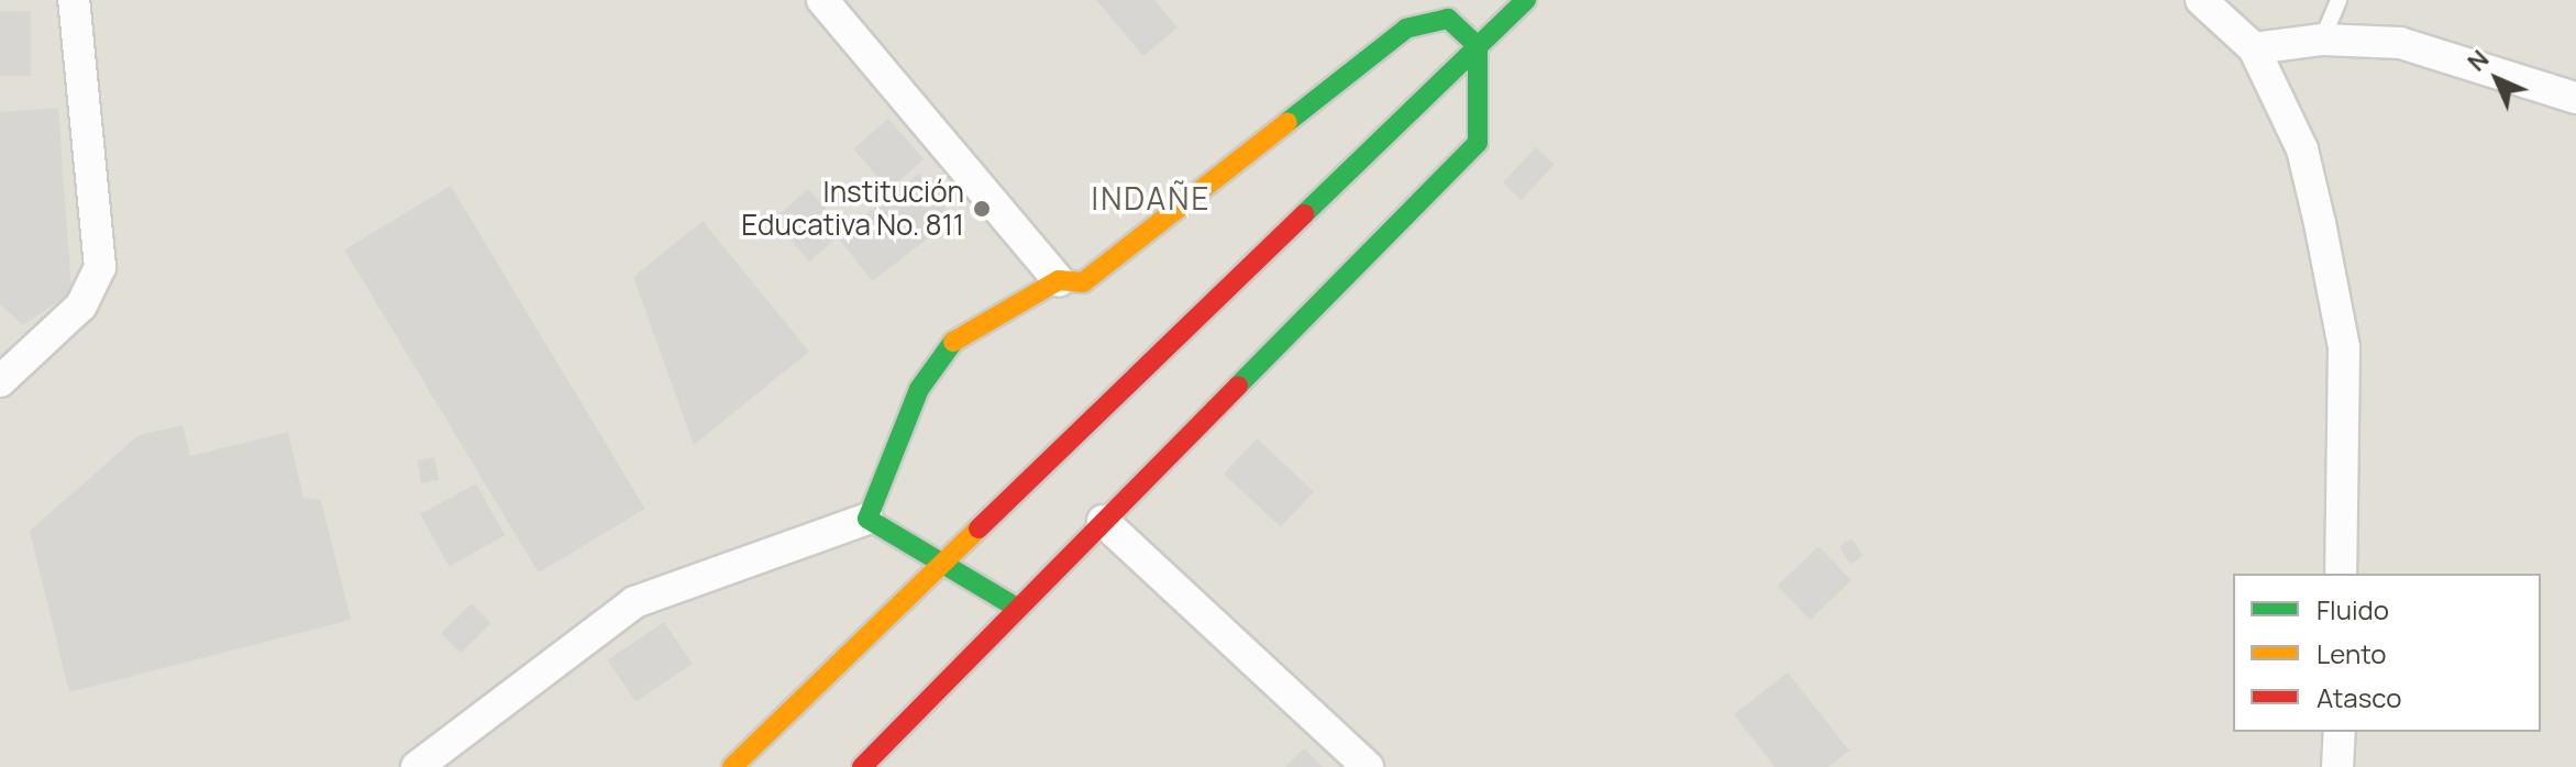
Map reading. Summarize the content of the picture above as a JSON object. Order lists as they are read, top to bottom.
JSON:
{
  "districts": ["INDAÑE"],
  "places": ["Institución Educativa No. 811"],
  "legend": ["Fluido", "Lento", "Atasco"],
  "north": "top left"
}
